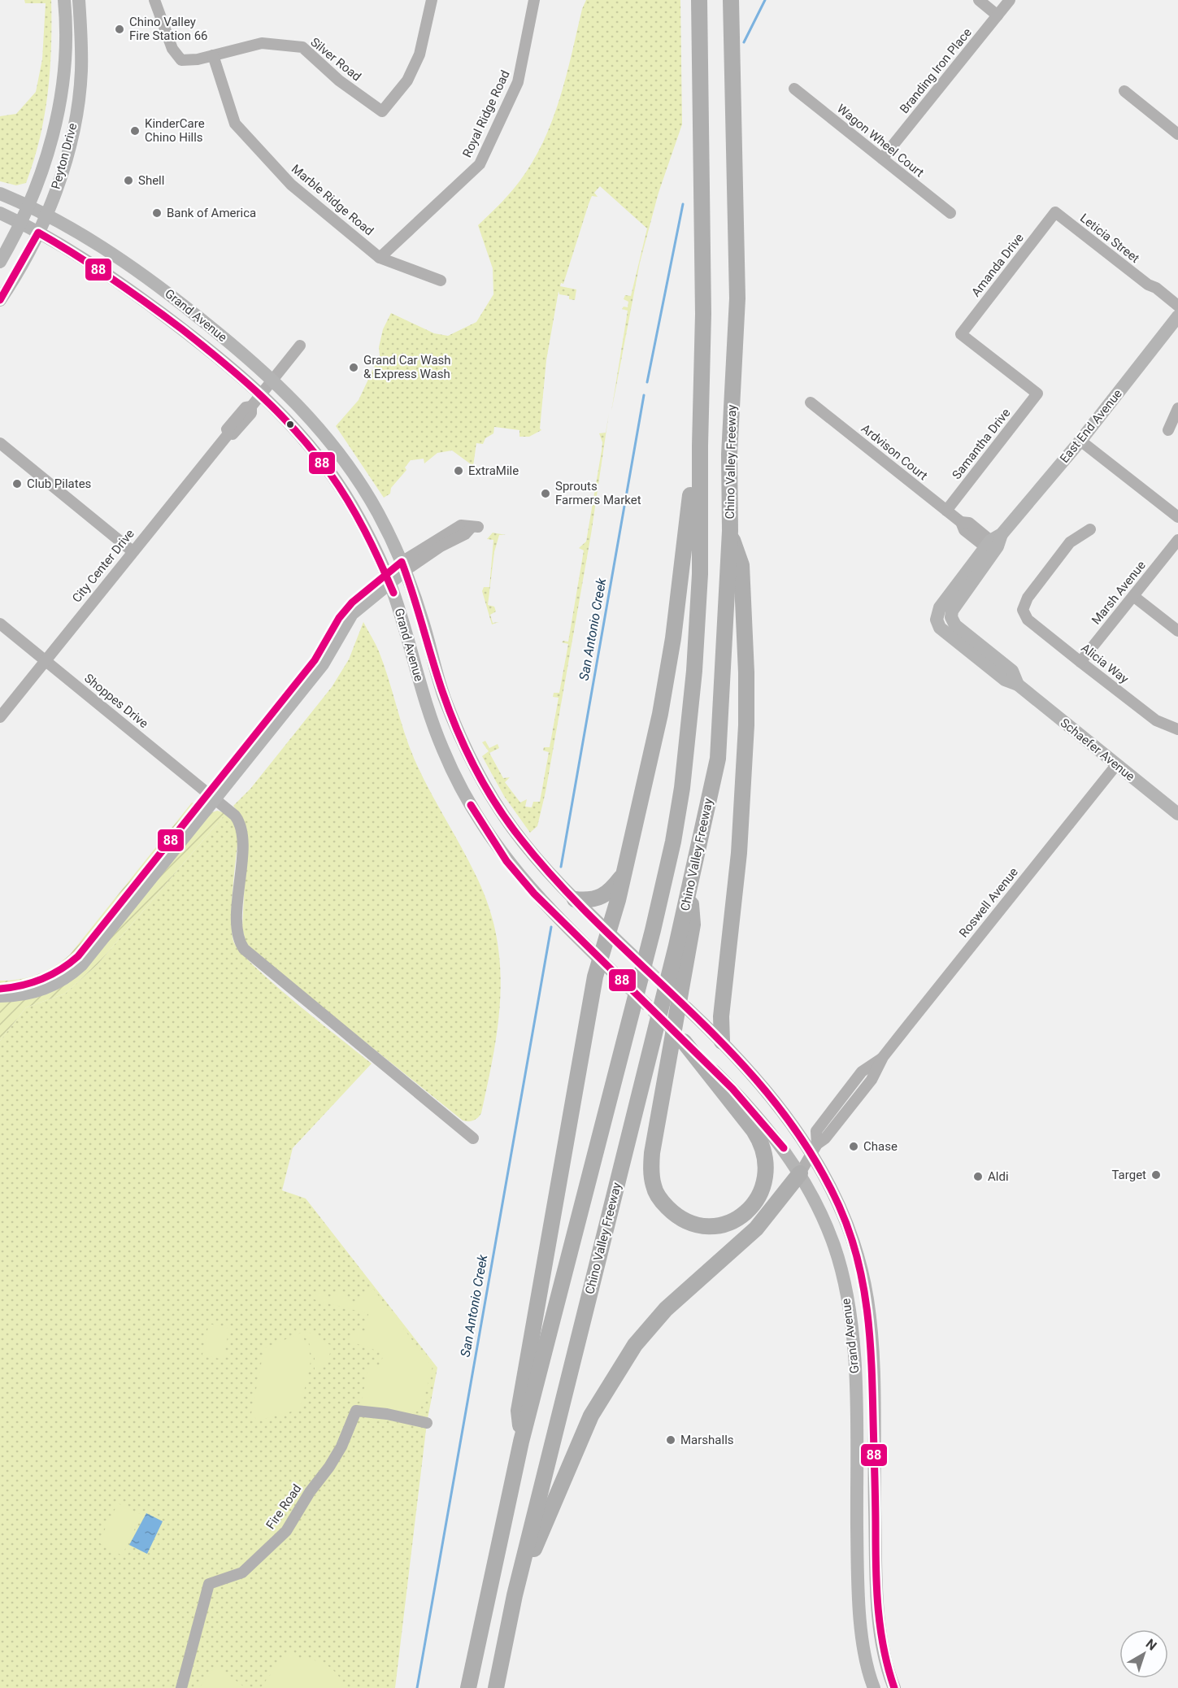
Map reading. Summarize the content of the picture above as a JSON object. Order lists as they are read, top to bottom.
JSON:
{
  "streets": {
    "highway": ["Chino Valley Freeway"],
    "main road": [
      "Peyton Drive",
      "Grand Avenue",
      "East End Avenue",
      "Schaefer Avenue"
    ],
    "street": [
      "Silver Road",
      "Branding Iron Place",
      "Royal Ridge Road",
      "Wagon Wheel Court",
      "Marble Ridge Road",
      "Leticia Street",
      "Amanda Drive",
      "Samantha Drive",
      "Ardvison Court",
      "City Center Drive",
      "Marsh Avenue",
      "Alicia Way",
      "Shoppes Drive",
      "Roswell Avenue",
      "Fire Road"
    ]
  },
  "crossings": [
    ["Silver Road", "Marble Ridge Road"],
    ["Branding Iron Place", "Wagon Wheel Court"],
    ["Royal Ridge Road", "Marble Ridge Road"],
    ["Peyton Drive", "Grand Avenue"],
    ["Leticia Street", "Amanda Drive"],
    ["Leticia Street", "East End Avenue"],
    ["Amanda Drive", "Samantha Drive"],
    ["Grand Avenue", "City Center Drive"],
    ["Grand Avenue", "Roswell Avenue"],
    ["East End Avenue", "Ardvison Court"],
    ["East End Avenue", "Schaefer Avenue"],
    ["Samantha Drive", "Ardvison Court"],
    ["City Center Drive", "Shoppes Drive"],
    ["Marsh Avenue", "Alicia Way"],
    ["Schaefer Avenue", "Roswell Avenue"]
  ],
  "water": ["San Antonio Creek"],
  "places": [
    "Chino Valley Fire Station 66",
    "KinderCare Chino Hills",
    "Shell",
    "Bank of America",
    "Grand Car Wash & Express Wash",
    "ExtraMile",
    "Club Pilates",
    "Sprouts Farmers Market",
    "Chase",
    "Target",
    "Aldi",
    "Marshalls"
  ],
  "lines": ["transit line 88"],
  "north": "top right"
}
